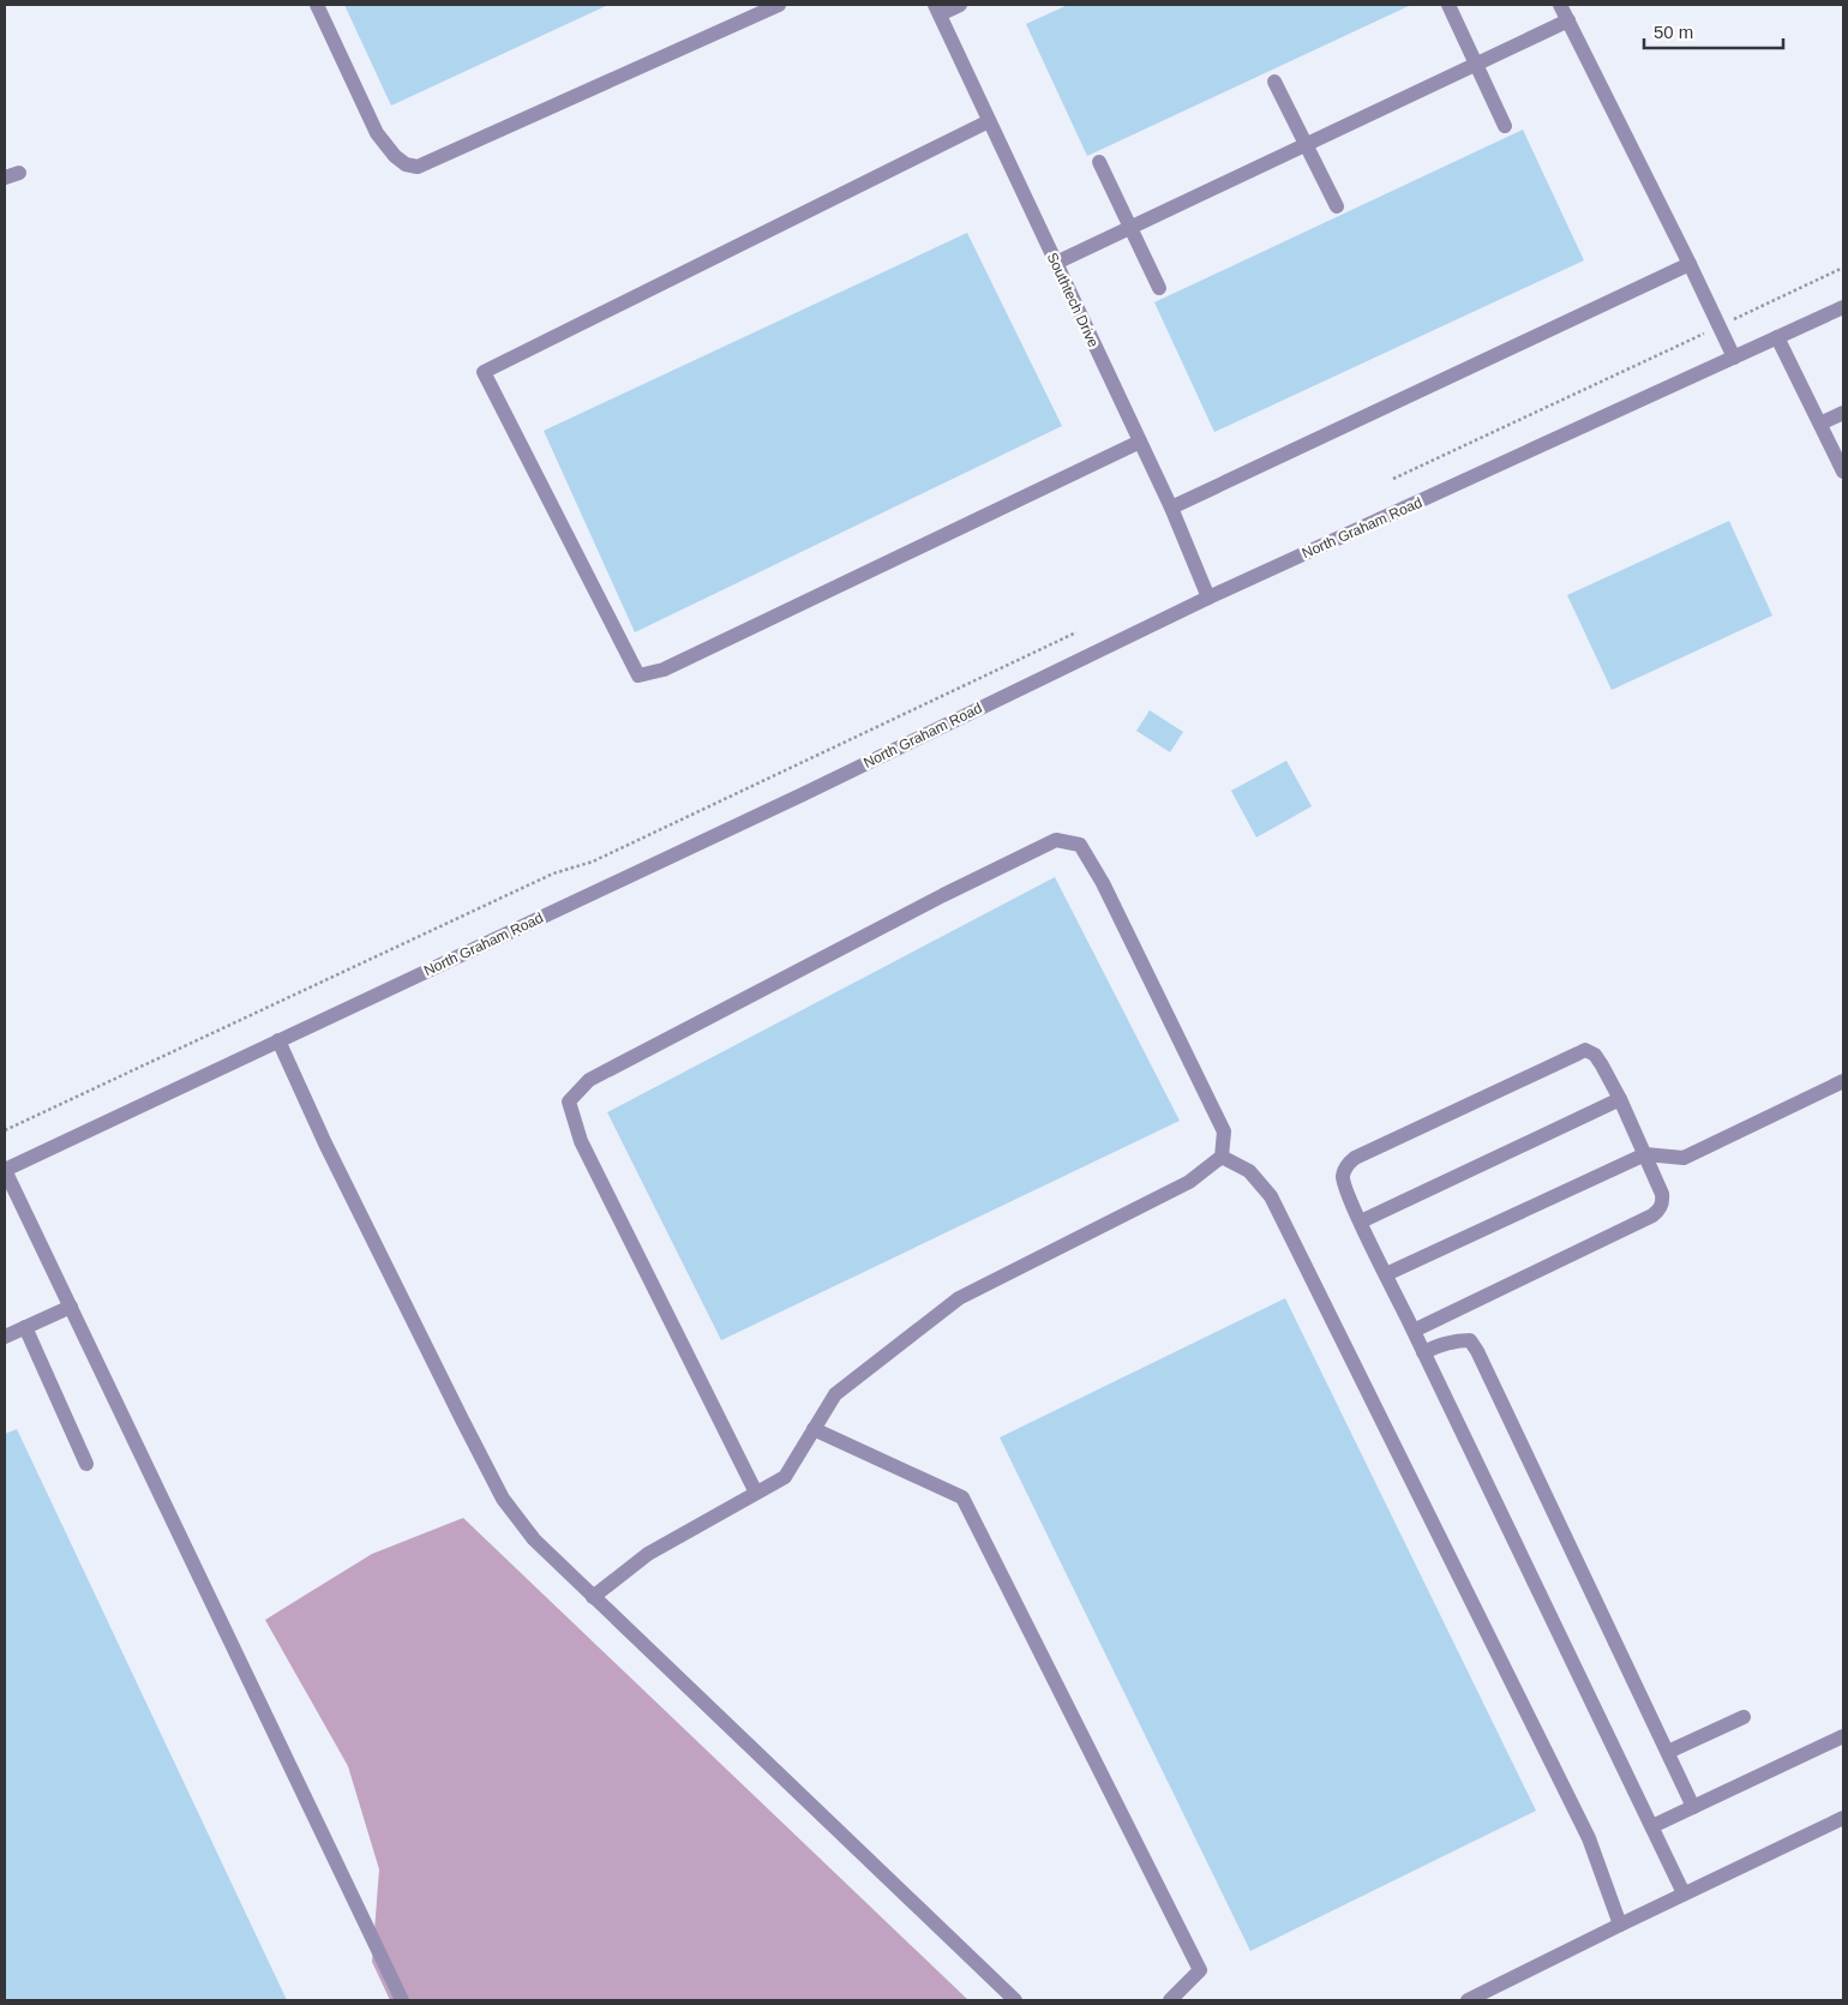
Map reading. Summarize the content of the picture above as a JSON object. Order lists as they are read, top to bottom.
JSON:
{
  "streets": {
    "street": ["Southtech Drive", "North Graham Road"]
  },
  "crossings": [
    ["Southtech Drive", "North Graham Road"]
  ],
  "scale_bar": "50 m"
}
